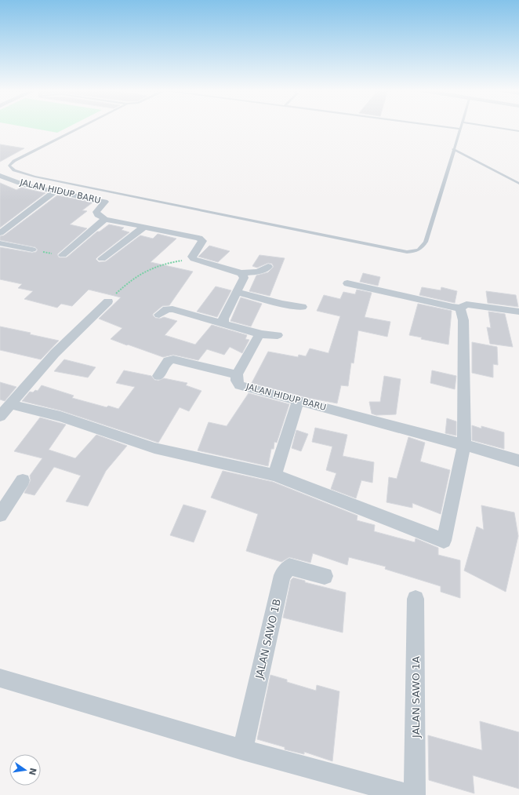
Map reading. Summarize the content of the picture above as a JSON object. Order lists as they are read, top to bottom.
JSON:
{
  "streets": {
    "street": ["JALAN HIDUP BARU", "JALAN SAWO 1B", "JALAN SAWO 1A"]
  },
  "north": "right"
}
